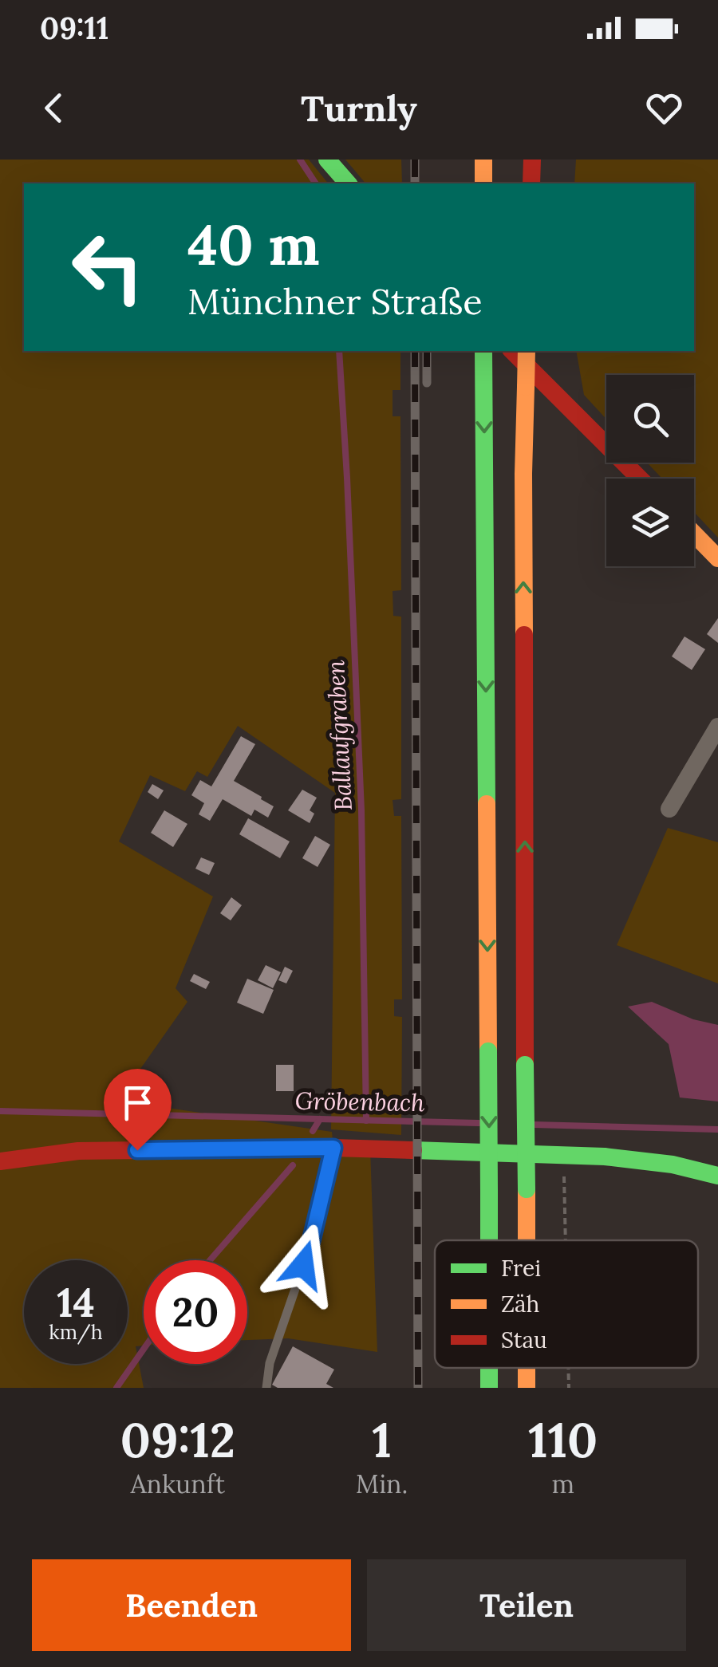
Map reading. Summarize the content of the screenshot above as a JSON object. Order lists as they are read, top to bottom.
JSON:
{
  "water": ["Ballaufgraben", "Gröbenbach"],
  "legend": ["Frei", "Zäh", "Stau"],
  "page": {
    "status": "09:11",
    "header": "Turnly",
    "turn": ["40 m", "Münchner Straße"],
    "speed": "14 km/h",
    "limit": "20",
    "eta": [
      "09:12",
      "Ankunft",
      "1",
      "Min.",
      "110",
      "m"
    ],
    "buttons": ["Beenden", "Teilen"]
  }
}
